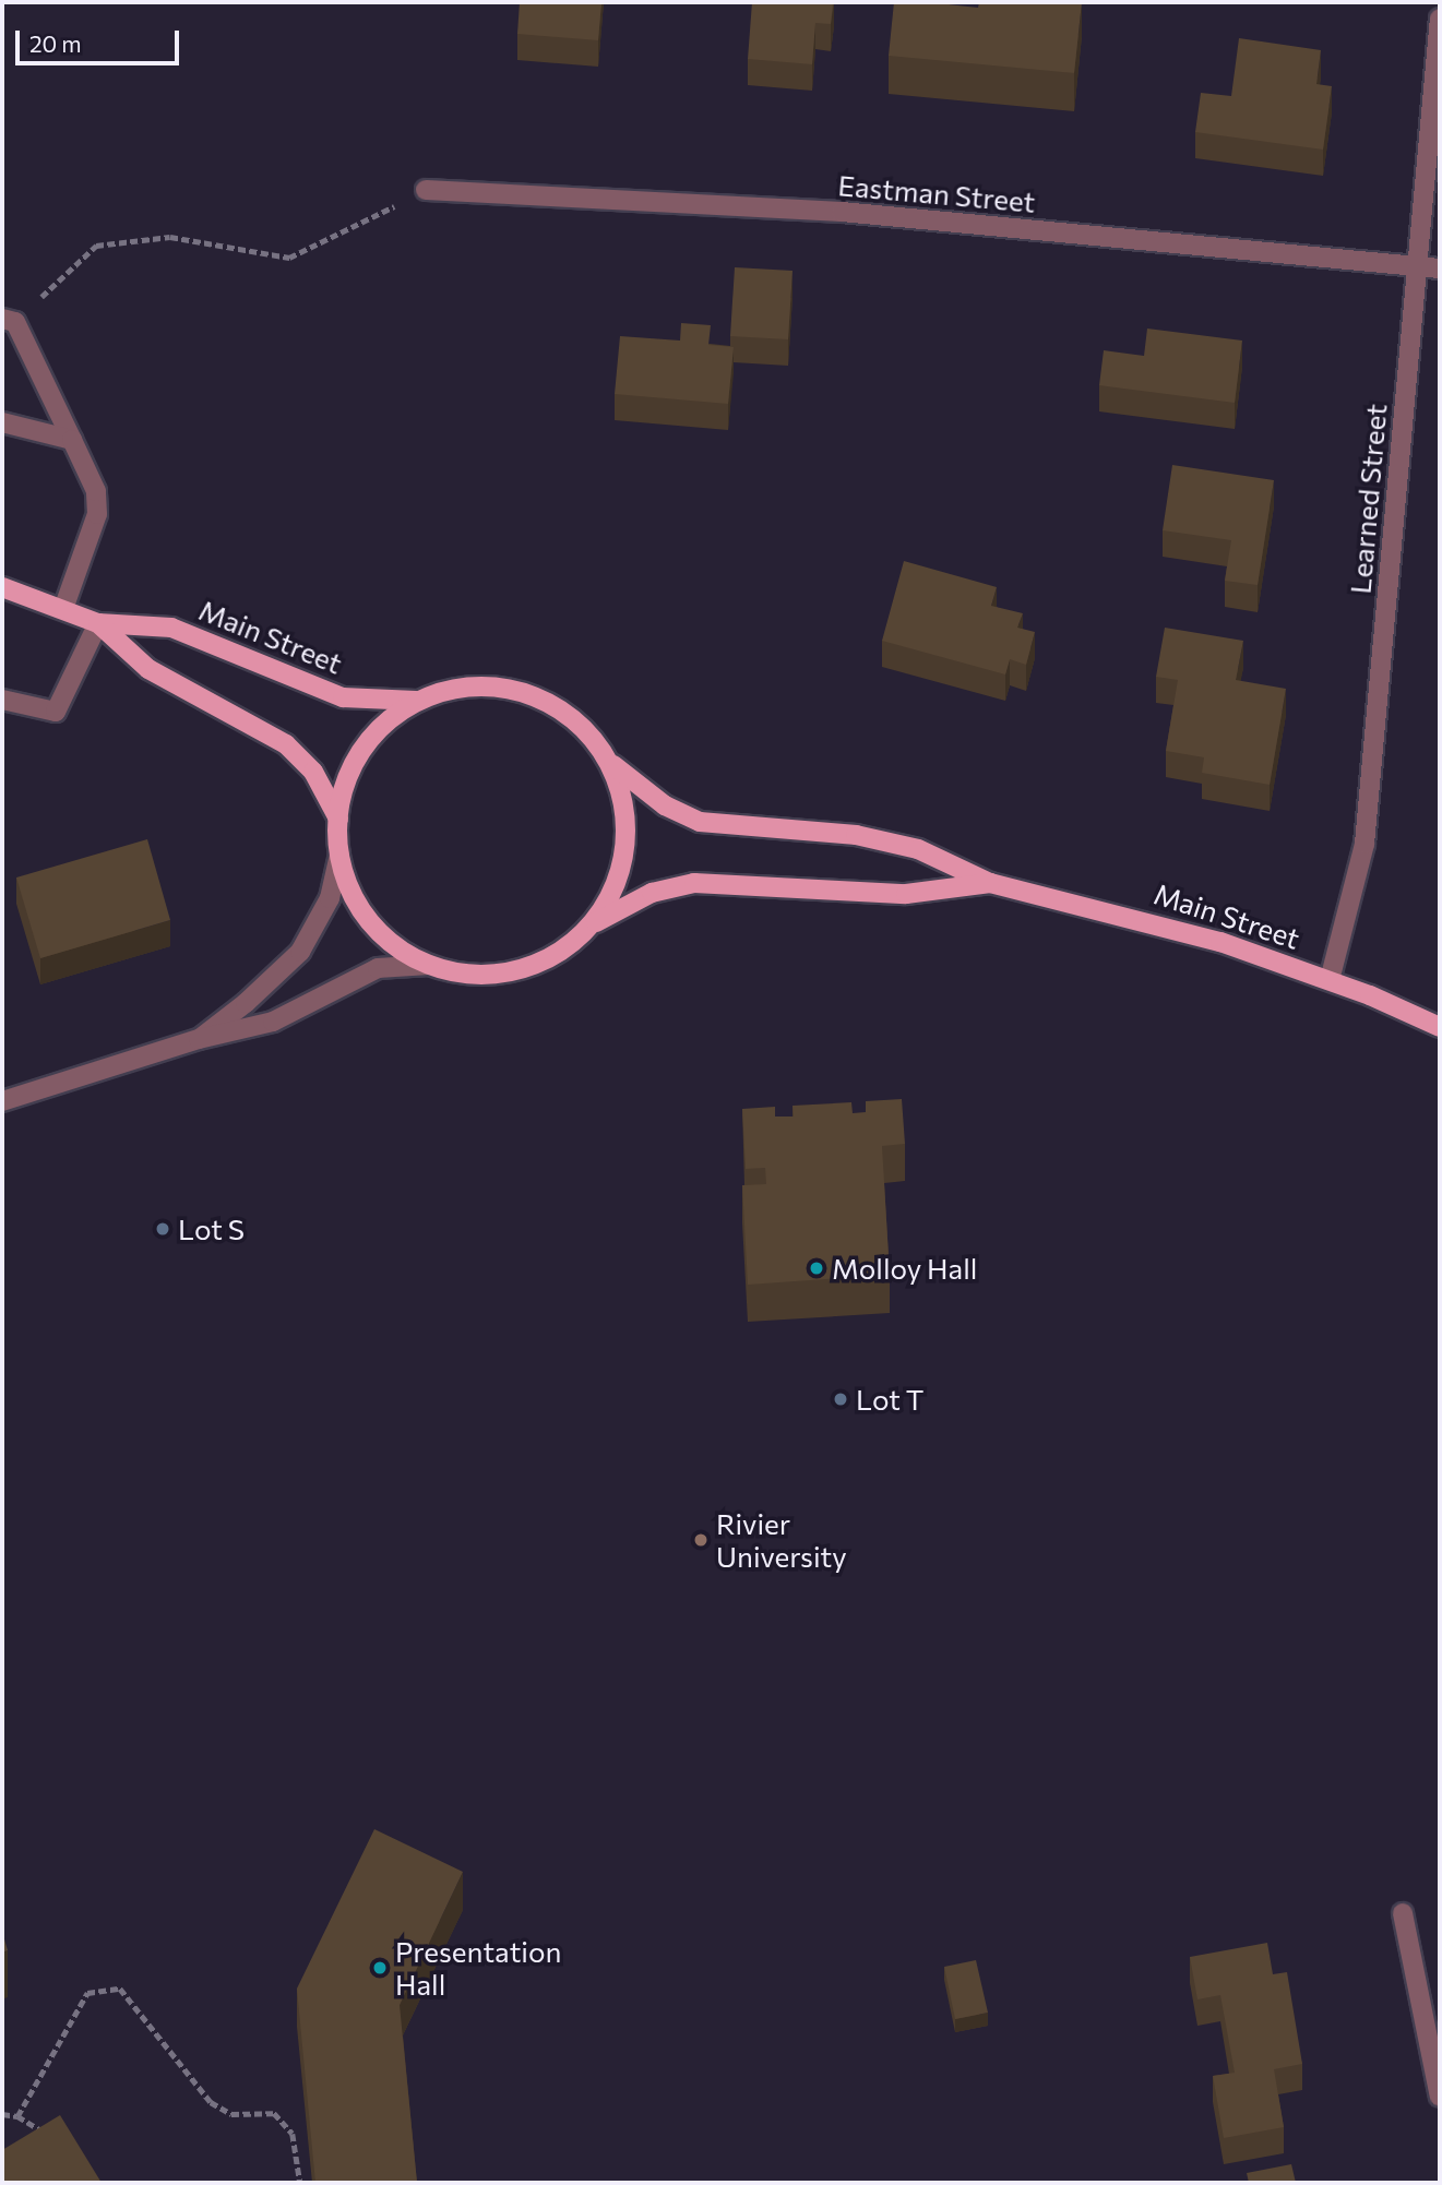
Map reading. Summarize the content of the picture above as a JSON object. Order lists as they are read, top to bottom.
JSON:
{
  "streets": {
    "main road": ["Main Street"],
    "street": ["Eastman Street", "Learned Street"]
  },
  "crossings": [
    ["Eastman Street", "Learned Street"],
    ["Learned Street", "Main Street"]
  ],
  "places": [
    "Lot S",
    "Molloy Hall",
    "Lot T",
    "Rivier University",
    "Presentation Hall"
  ],
  "scale_bar": "20 m"
}
